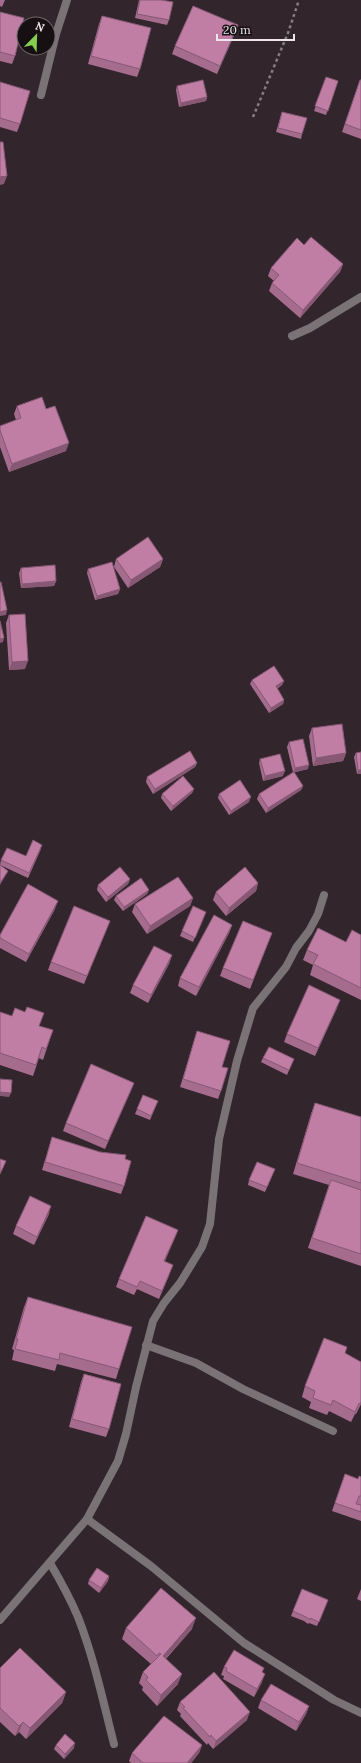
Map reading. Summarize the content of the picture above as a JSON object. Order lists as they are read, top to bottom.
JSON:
{
  "scale_bar": "20 m",
  "north": "top right"
}
